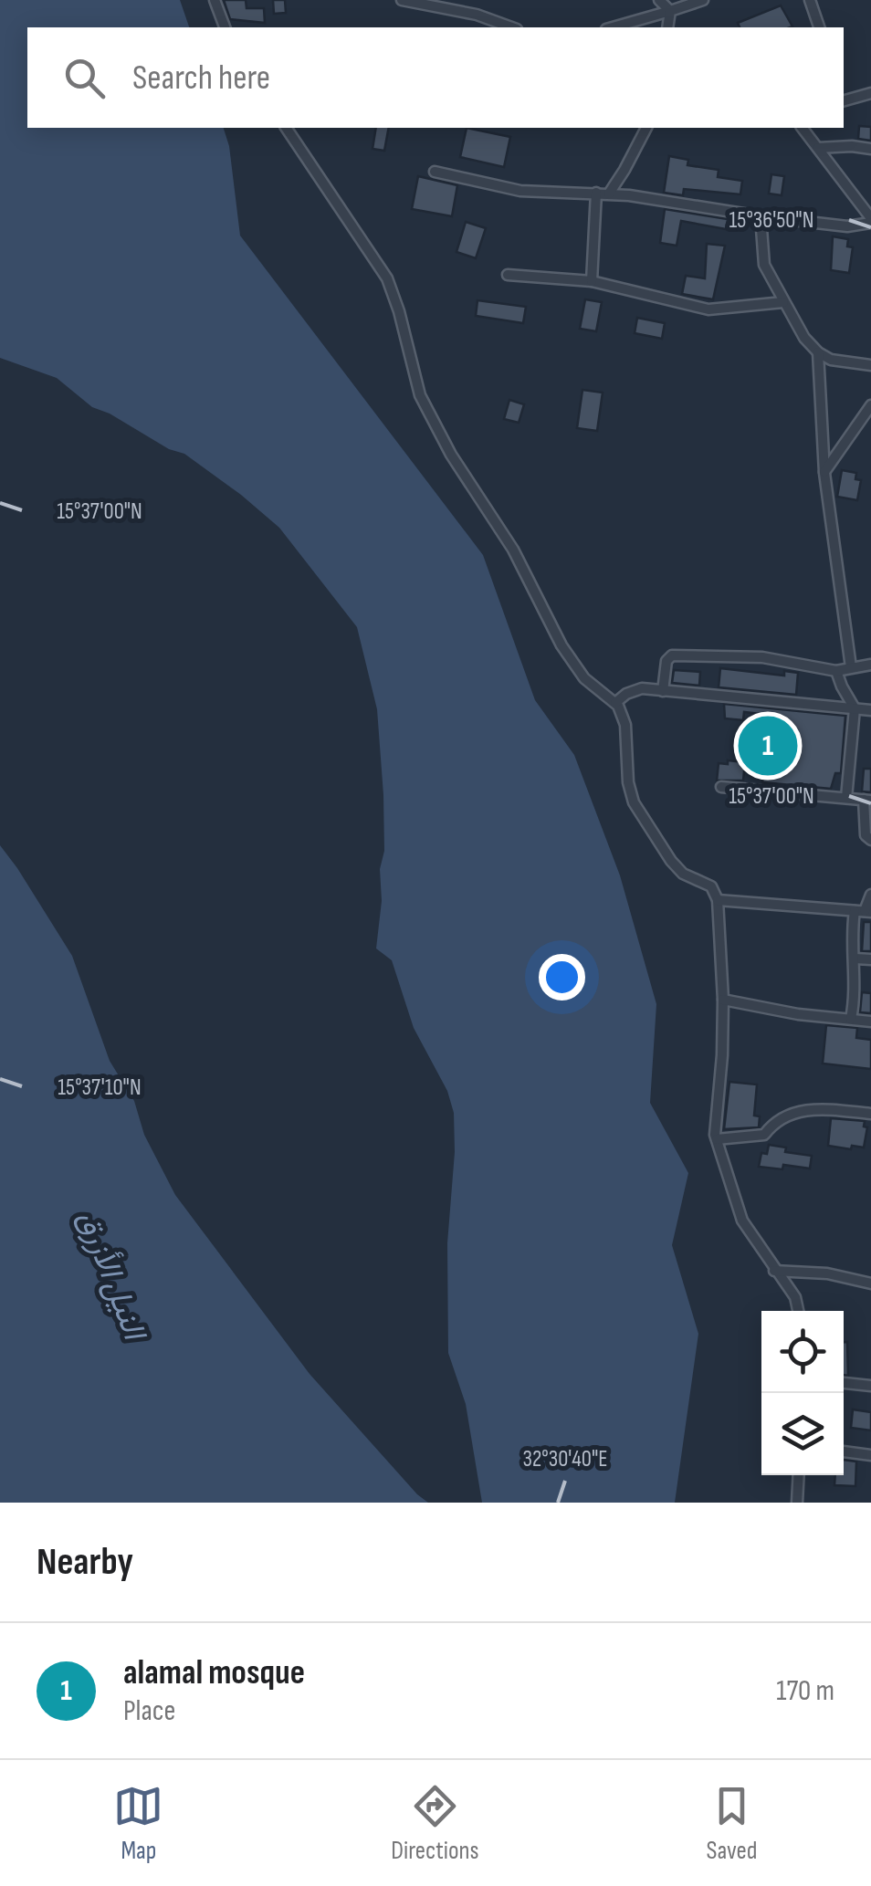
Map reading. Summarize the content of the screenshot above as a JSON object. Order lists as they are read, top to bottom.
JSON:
{
  "water": ["النيل الأزرق"],
  "page": {
    "search": "Search here",
    "pins": "1",
    "heading": "Nearby",
    "list": [
      {
        "mark": "1",
        "name": "alamal mosque",
        "note": "Place",
        "value": "170 m"
      }
    ],
    "nav": ["Map", "Directions", "Saved"]
  },
  "coordinates": [
    "15°36'50\"N",
    "15°37'00\"N",
    "15°37'10\"N",
    "32°30'40\"E"
  ]
}
